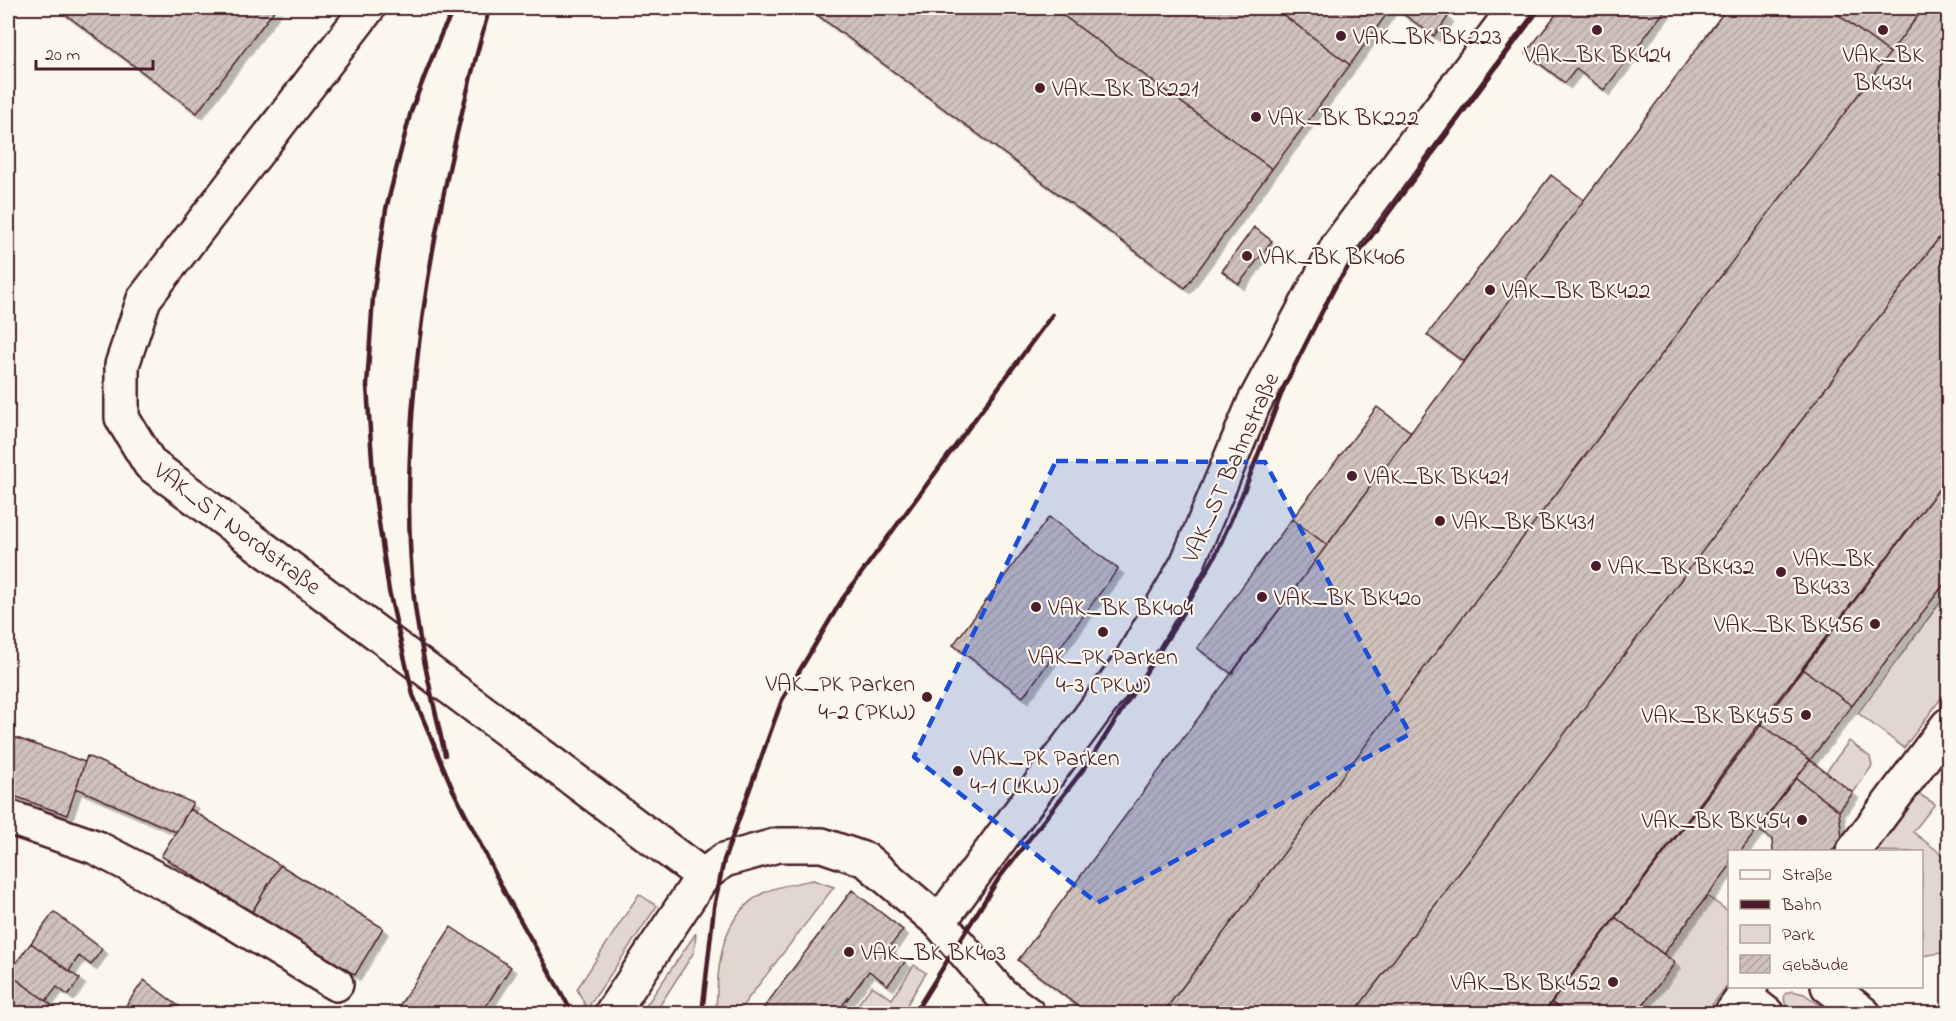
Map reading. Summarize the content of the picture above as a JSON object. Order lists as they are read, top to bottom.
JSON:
{
  "streets": {
    "lane": ["VAK_ST Bahnstraße", "VAK_ST Nordstraße"]
  },
  "places": [
    "VAK_BK BK424",
    "VAK_BK BK434",
    "VAK_BK BK223",
    "VAK_BK BK221",
    "VAK_BK BK222",
    "VAK_BK BK406",
    "VAK_BK BK422",
    "VAK_BK BK421",
    "VAK_BK BK431",
    "VAK_BK BK432",
    "VAK_BK BK433",
    "VAK_BK BK420",
    "VAK_BK BK404",
    "VAK_BK BK456",
    "VAK_PK Parken 4-3 (PKW)",
    "VAK_PK Parken 4-2 (PKW)",
    "VAK_BK BK455",
    "VAK_PK Parken 4-1 (LKW)",
    "VAK_BK BK454",
    "VAK_BK BK403",
    "VAK_BK BK452"
  ],
  "legend": [
    "Straße",
    "Bahn",
    "Park",
    "Gebäude"
  ],
  "scale_bar": "20 m"
}
